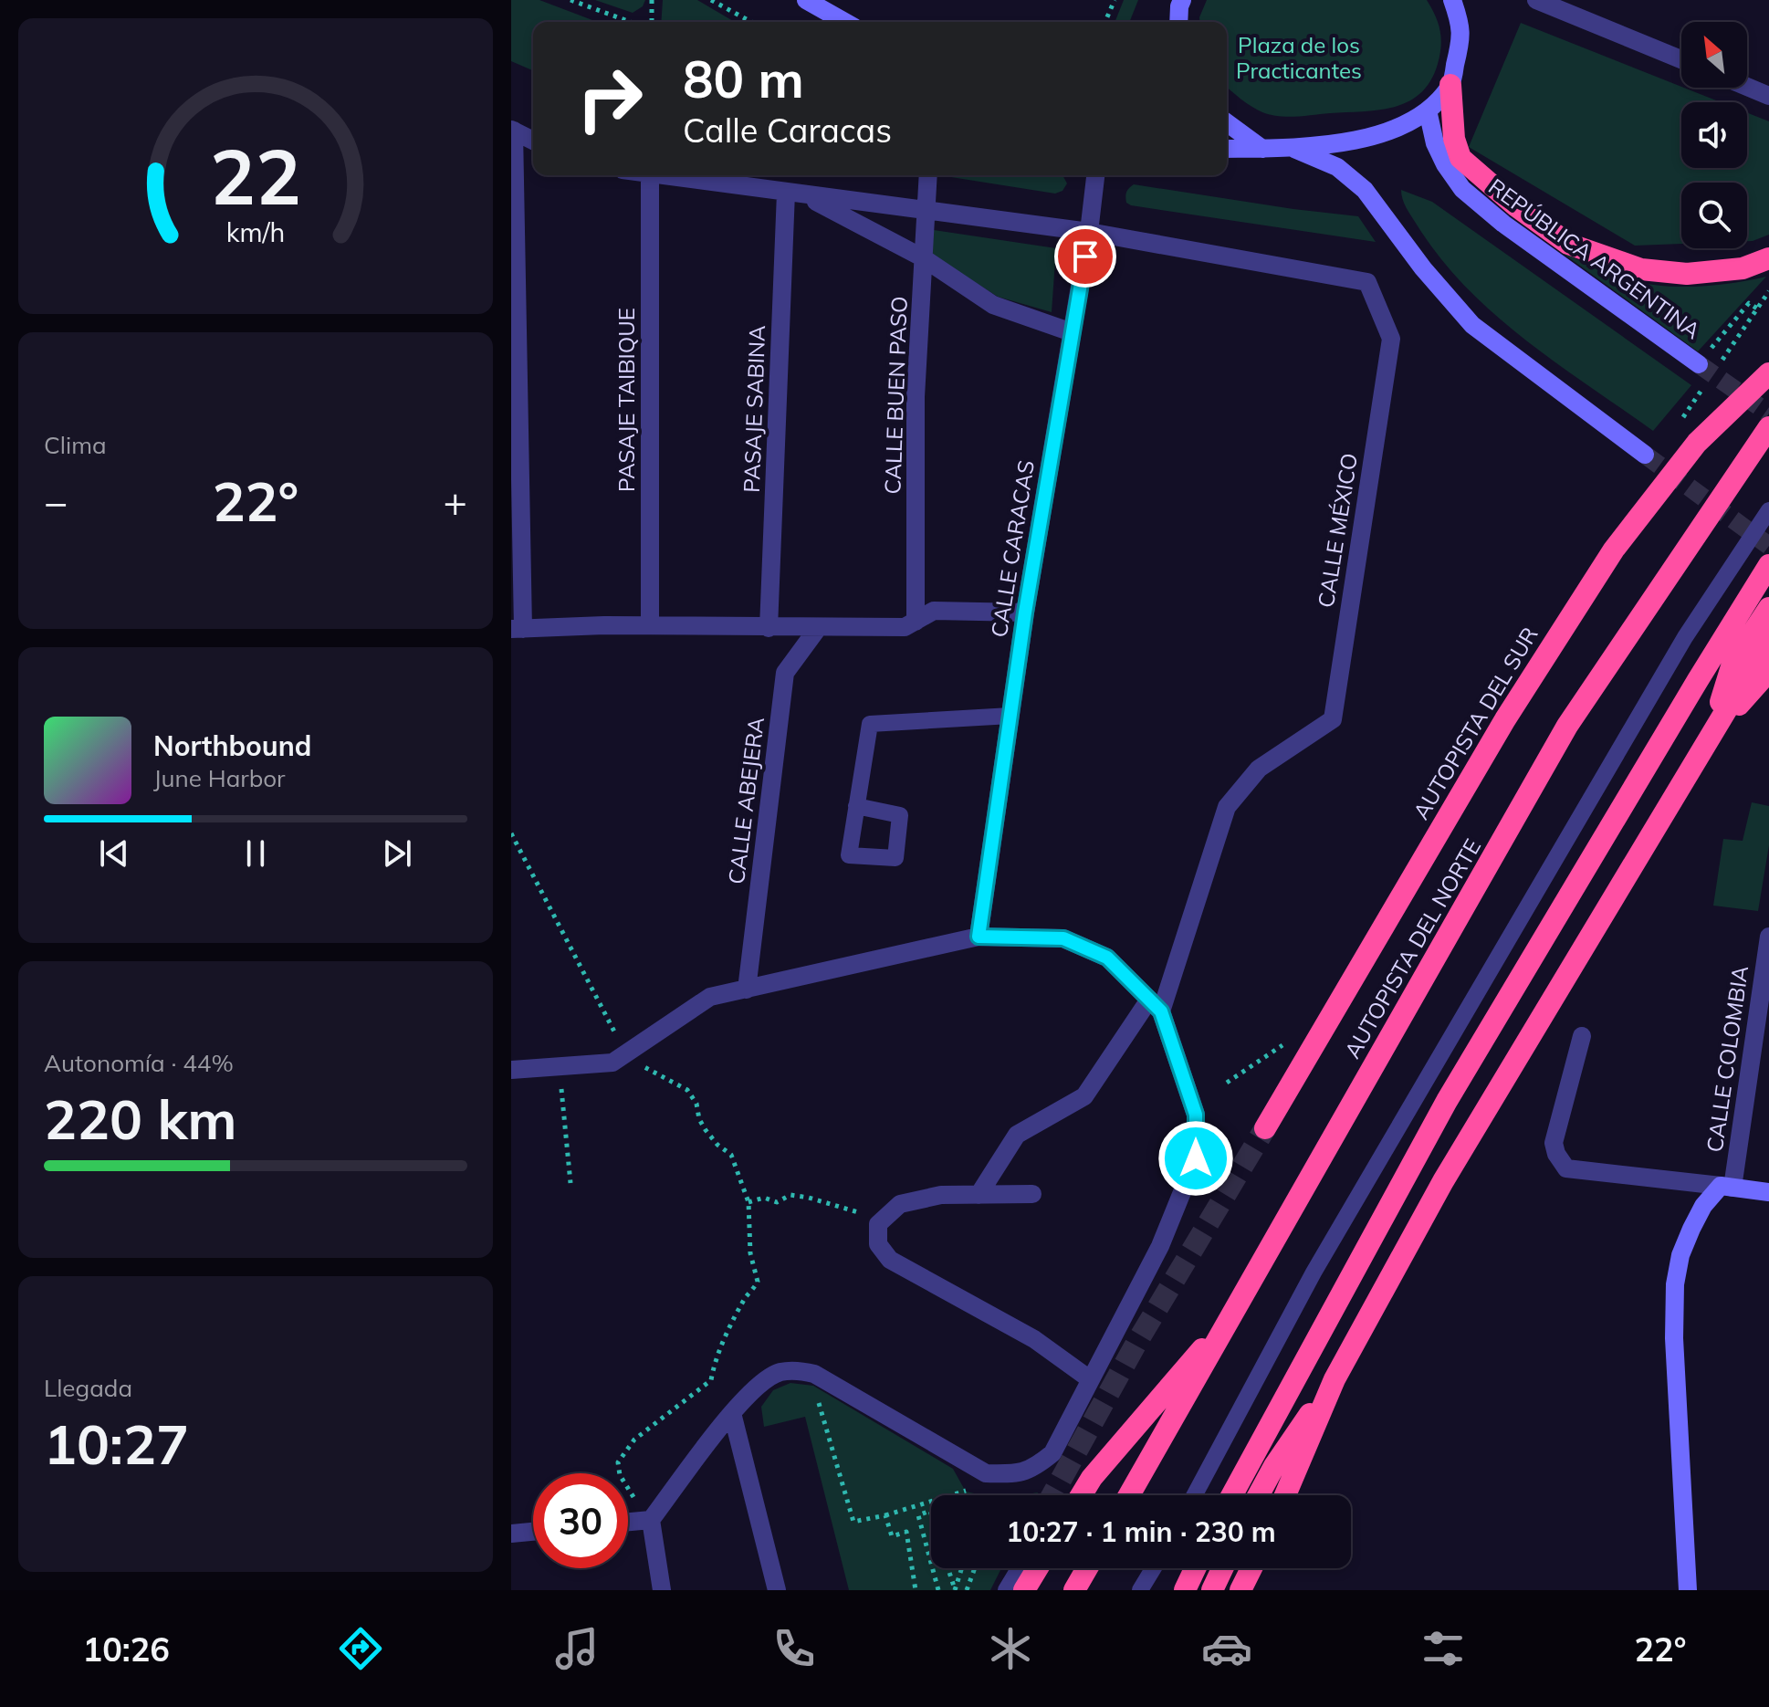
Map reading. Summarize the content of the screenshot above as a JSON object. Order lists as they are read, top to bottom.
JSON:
{
  "streets": {
    "highway": ["AUTOPISTA DEL SUR", "AUTOPISTA DEL NORTE"],
    "main road": ["REPÚBLICA ARGENTINA"],
    "street": [
      "CALLE BUEN PASO",
      "PASAJE TAIBIQUE",
      "PASAJE SABINA",
      "CALLE MÉXICO",
      "CALLE CARACAS",
      "CALLE ABEJERA",
      "CALLE COLOMBIA"
    ]
  },
  "crossings": [
    ["CALLE MÉXICO", "CALLE CARACAS"]
  ],
  "parks": ["Plaza de los Practicantes"],
  "north": "top left",
  "page": {
    "turn": ["80 m", "Calle Caracas"],
    "tile": [
      "Clima",
      ["Autonomía · 44%", "220 km"],
      ["Llegada", "10:27"]
    ],
    "heat": ["−", "22°", "+"],
    "song": ["Northbound", "June Harbor"],
    "limit": "30",
    "trip": "10:27 · 1 min · 230 m",
    "tabs": ["10:26", "22°"],
    "gauge": ["22", "km/h"]
  }
}
